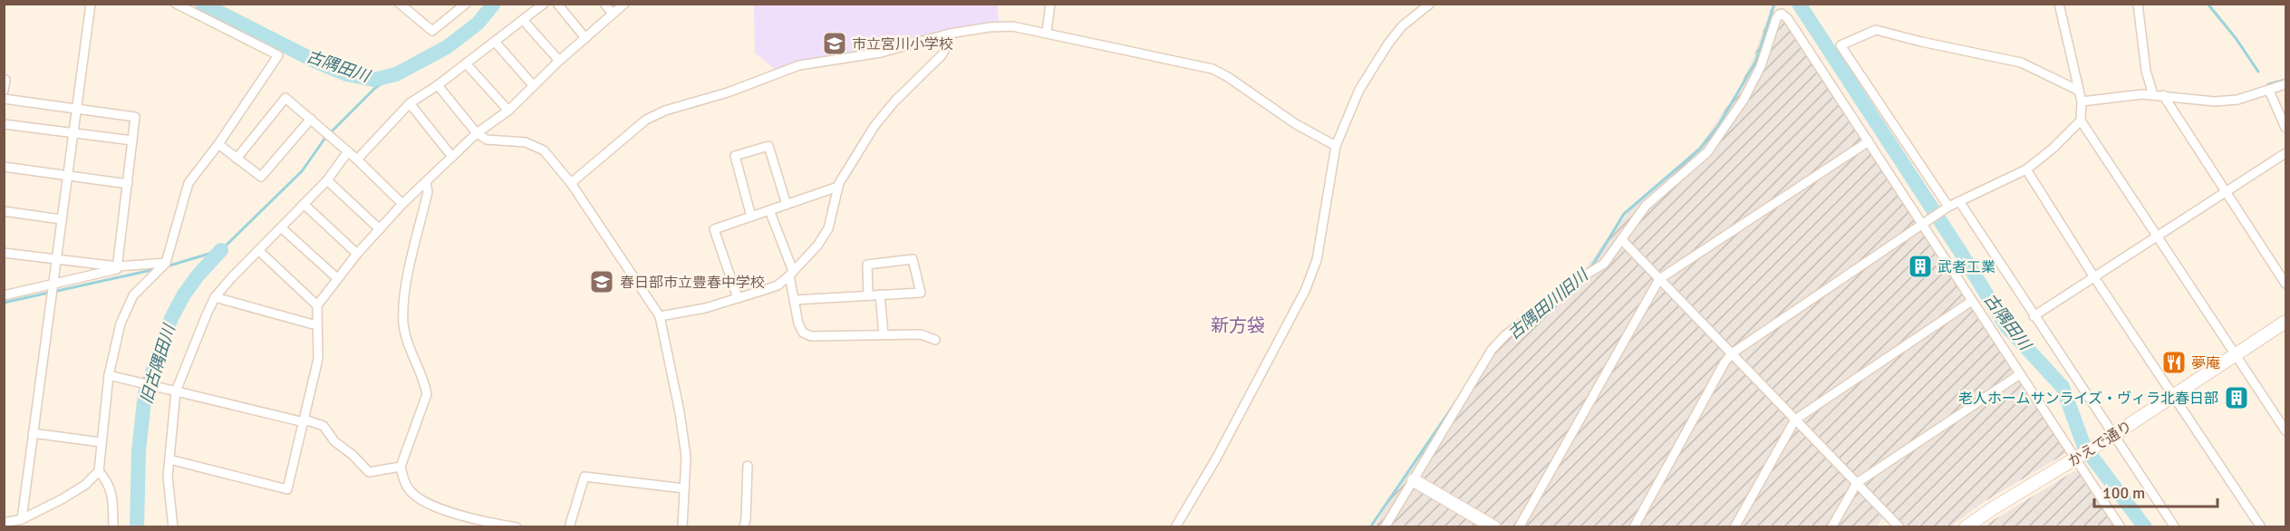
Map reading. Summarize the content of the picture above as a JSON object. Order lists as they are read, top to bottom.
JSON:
{
  "streets": {
    "street": ["かえで通り"]
  },
  "districts": ["新方袋"],
  "water": ["古隅田川", "古隅田川旧川", "旧古隅田川"],
  "places": {
    "school or university": ["市立宮川小学校", "春日部市立豊春中学校"],
    "building": ["武者工業", "老人ホームサンライズ・ヴィラ北春日部"],
    "restaurant": ["夢庵"]
  },
  "scale_bar": "100 m"
}
